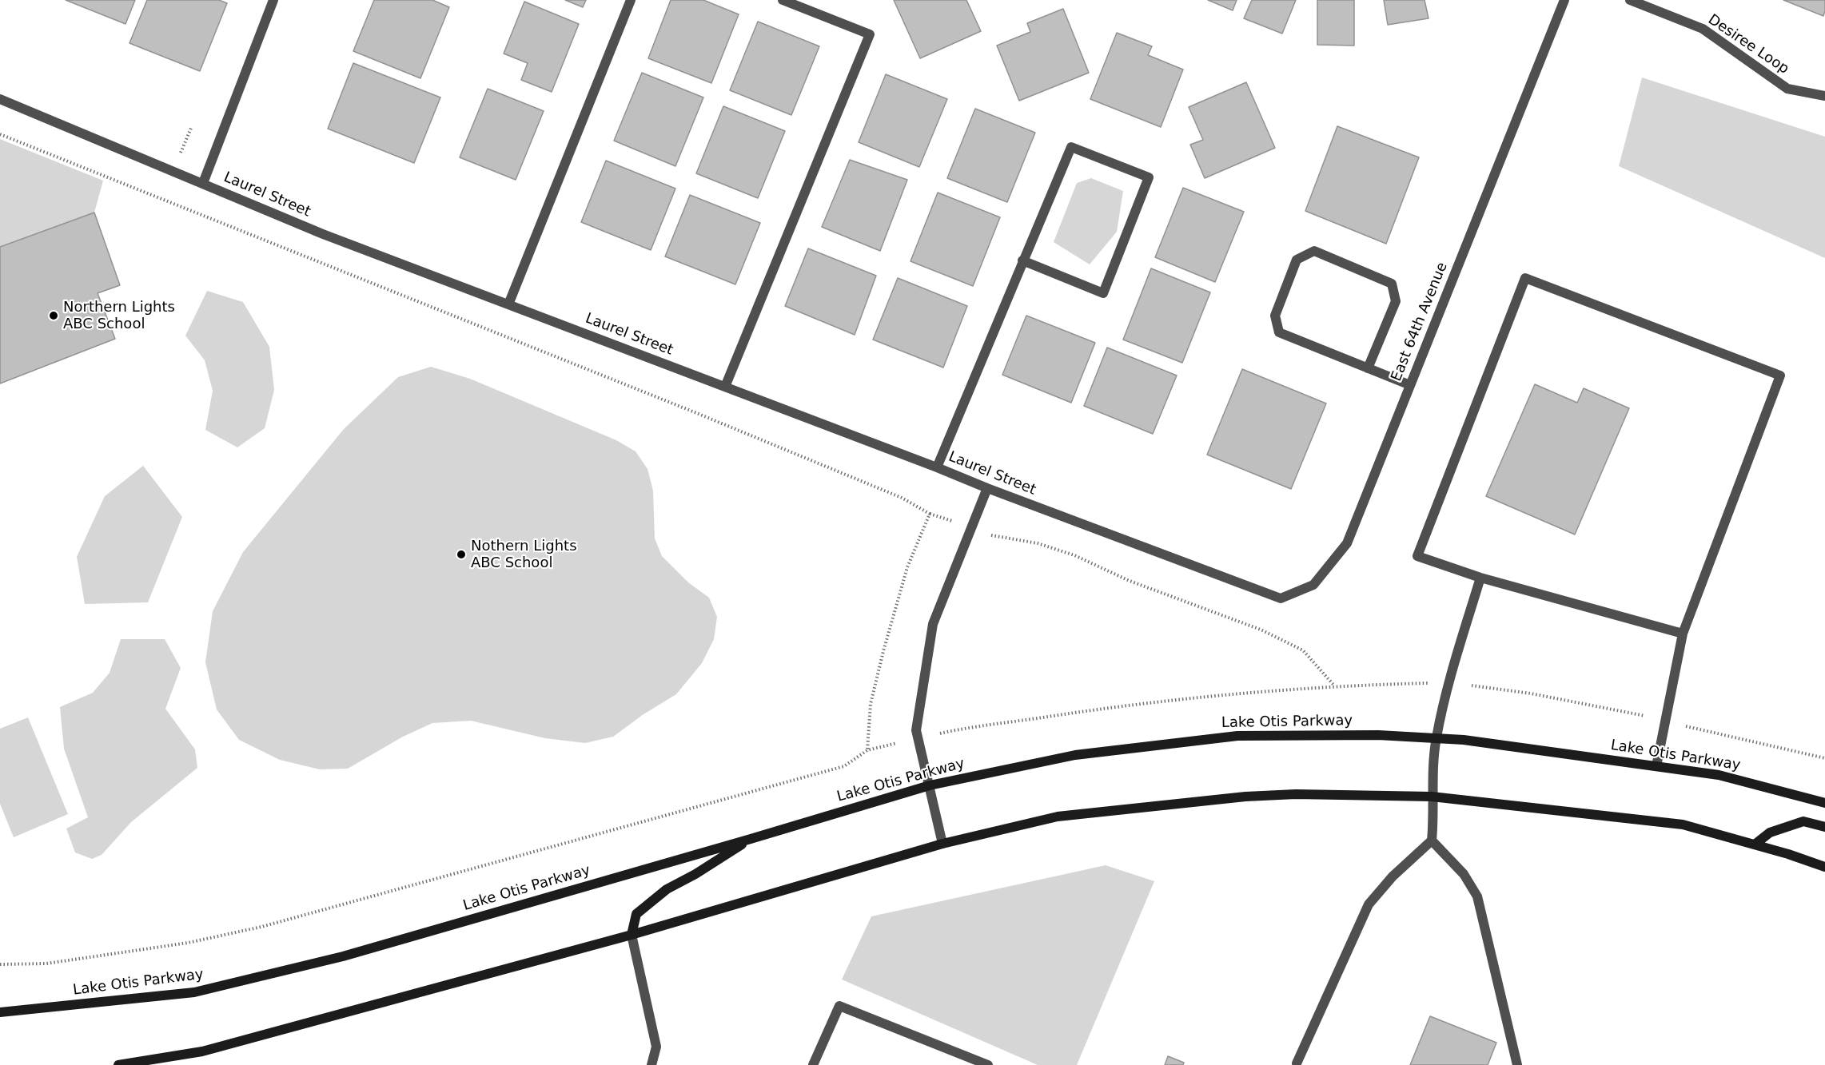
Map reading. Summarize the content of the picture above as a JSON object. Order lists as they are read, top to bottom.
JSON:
{
  "streets": {
    "main road": ["Lake Otis Parkway"],
    "street": ["Desiree Loop", "Laurel Street", "East 64th Avenue"]
  },
  "crossings": [
    ["Laurel Street", "East 64th Avenue"]
  ],
  "places": ["Northern Lights ABC School", "Nothern Lights ABC School"]
}
